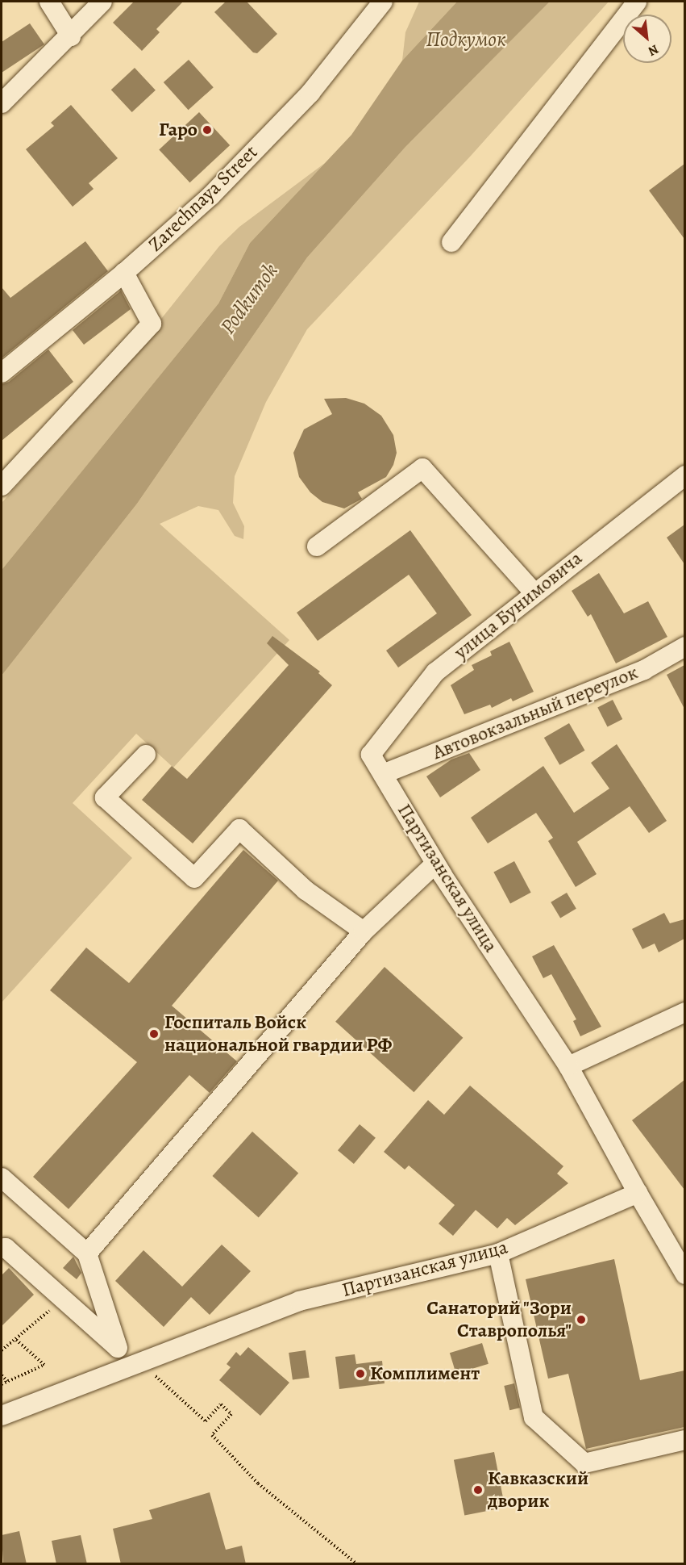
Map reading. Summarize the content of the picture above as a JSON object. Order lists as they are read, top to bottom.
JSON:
{
  "streets": {
    "street": [
      "Zarechnaya Street",
      "улица Бунимовича",
      "Автовокзальный переулок",
      "Партизанская улица"
    ]
  },
  "crossings": [
    ["улица Бунимовича", "Партизанская улица"],
    ["Автовокзальный переулок", "Партизанская улица"]
  ],
  "water": ["Подкумок", "Podkumok"],
  "places": [
    "Гаро",
    "Госпиталь Войск национальной гвардии РФ",
    "Санаторий \"Зори Ставрополья\"",
    "Комплимент",
    "Кавказский дворик"
  ],
  "north": "bottom right"
}
